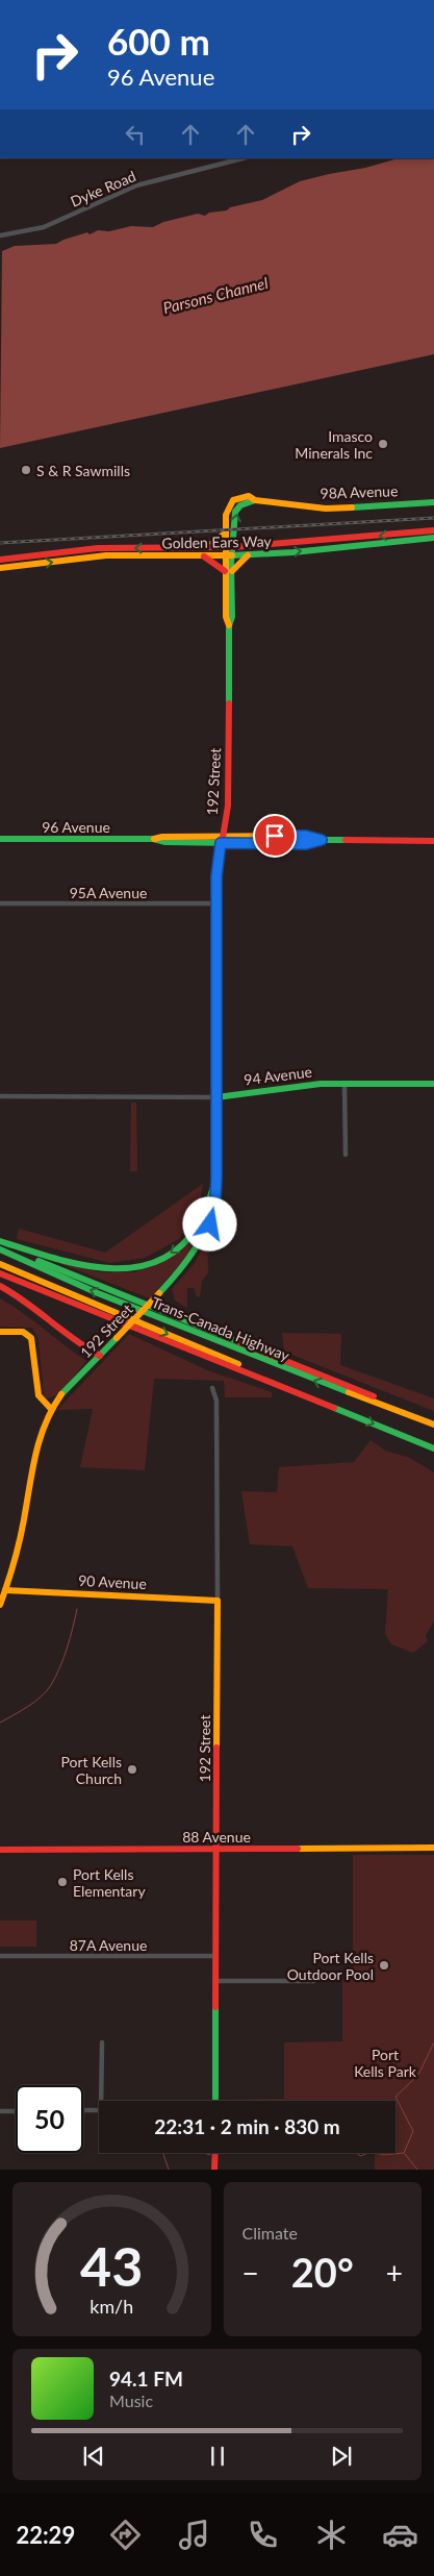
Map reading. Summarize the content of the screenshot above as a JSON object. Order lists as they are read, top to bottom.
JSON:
{
  "streets": {
    "main road": [
      "98A Avenue",
      "Golden Ears Way",
      "192 Street",
      "96 Avenue",
      "94 Avenue",
      "Trans-Canada Highway",
      "90 Avenue",
      "88 Avenue"
    ],
    "street": ["Dyke Road", "95A Avenue", "87A Avenue"]
  },
  "crossings": [
    ["98A Avenue", "192 Street"],
    ["Golden Ears Way", "192 Street"],
    ["192 Street", "96 Avenue"],
    ["192 Street", "95A Avenue"],
    ["192 Street", "94 Avenue"],
    ["192 Street", "90 Avenue"],
    ["192 Street", "88 Avenue"],
    ["192 Street", "87A Avenue"]
  ],
  "water": ["Parsons Channel"],
  "parks": ["Port Kells Park"],
  "places": [
    "Imasco Minerals Inc",
    "S & R Sawmills",
    "Port Kells Church",
    "Port Kells Elementary",
    "Port Kells Outdoor Pool"
  ],
  "page": {
    "turn": ["600 m", "96 Avenue"],
    "limit": "50",
    "trip": "22:31 · 2 min · 830 m",
    "tile": "Climate",
    "heat": ["−", "20°", "+"],
    "song": ["94.1 FM", "Music"],
    "tabs": "22:29",
    "gauge": ["43", "km/h"]
  }
}
